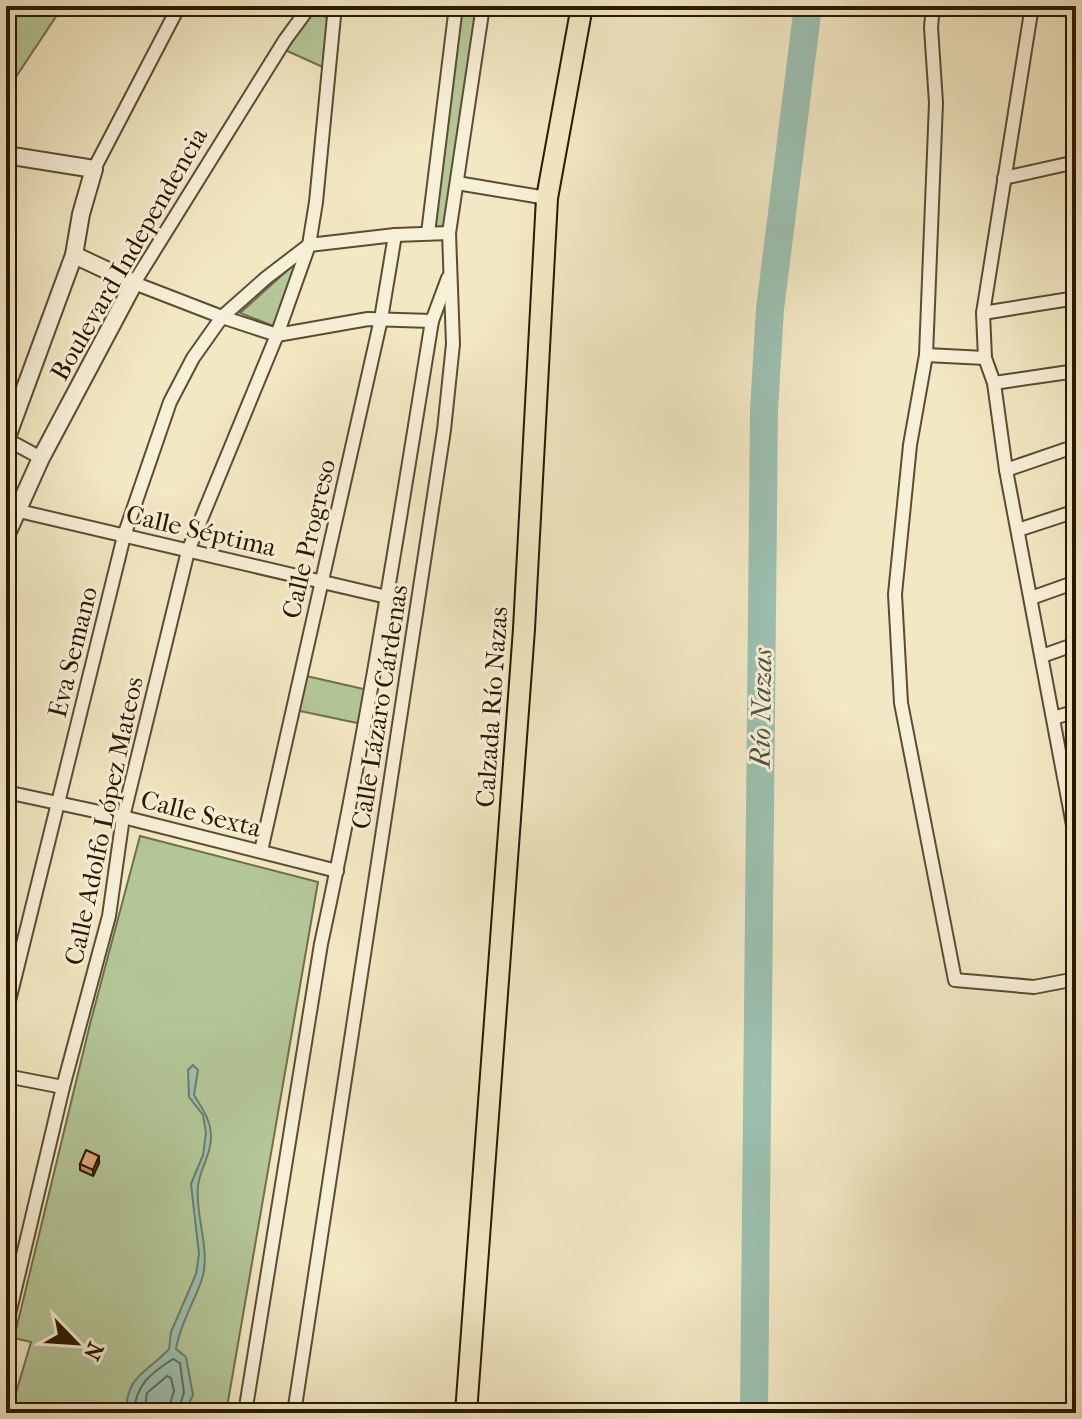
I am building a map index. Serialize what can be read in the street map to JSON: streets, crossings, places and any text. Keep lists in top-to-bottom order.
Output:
{
  "streets": {
    "main road": ["Calzada Río Nazas"],
    "street": [
      "Boulevard Independencia",
      "Calle Séptima",
      "Calle Progreso",
      "Eva Semano",
      "Calle Lázaro Cárdenas",
      "Calle Sexta",
      "Calle Adolfo López Mateos"
    ]
  },
  "crossings": [
    ["Boulevard Independencia", "Calle Séptima"],
    ["Calle Séptima", "Calle Progreso"],
    ["Calle Séptima", "Eva Semano"],
    ["Calle Séptima", "Calle Adolfo López Mateos"],
    ["Calle Progreso", "Calle Sexta"],
    ["Eva Semano", "Calle Sexta"],
    ["Eva Semano", "Calle Adolfo López Mateos"],
    ["Calle Sexta", "Calle Adolfo López Mateos"]
  ],
  "water": ["Río Nazas"],
  "north": "bottom right"
}
